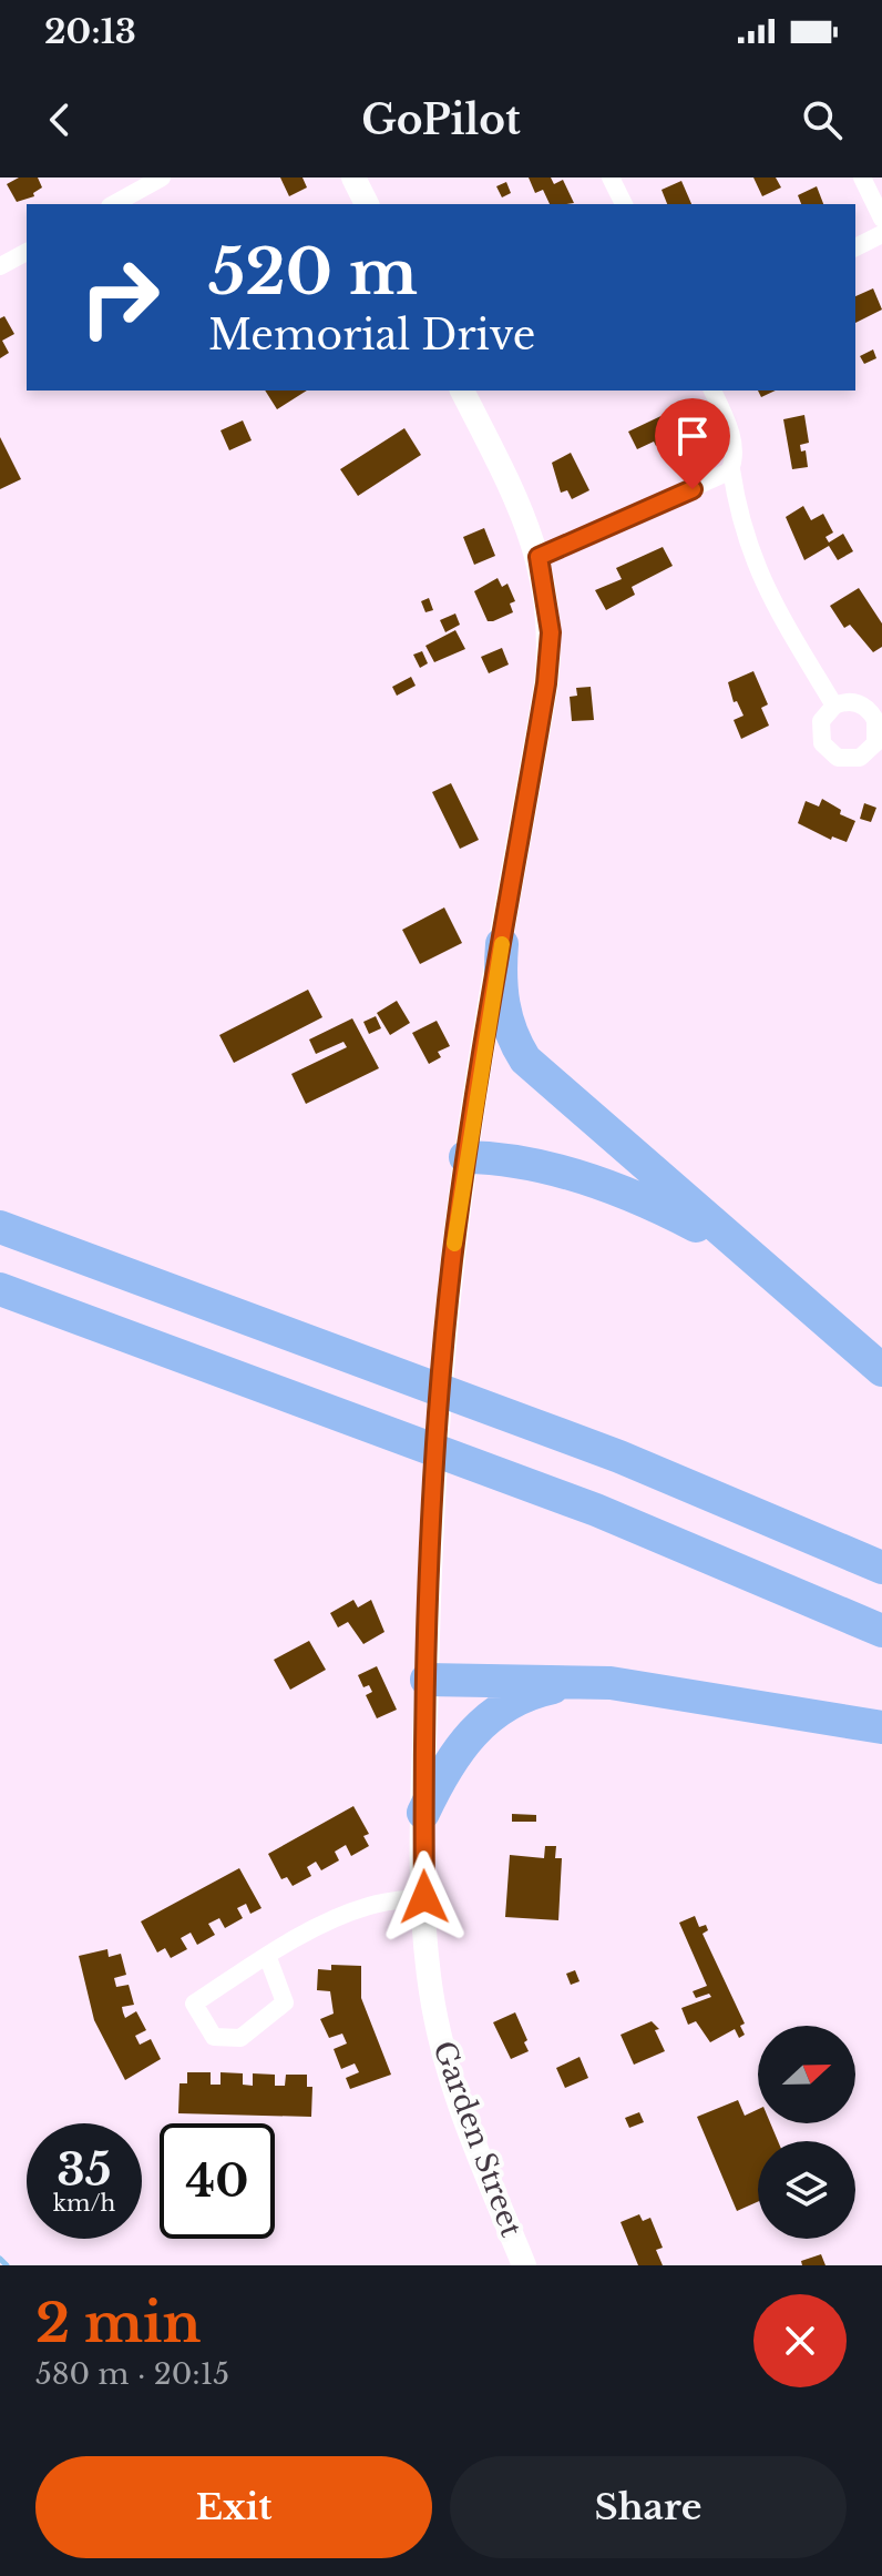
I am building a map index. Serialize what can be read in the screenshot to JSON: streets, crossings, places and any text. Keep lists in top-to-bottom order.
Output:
{
  "streets": {
    "street": ["Garden Street"]
  },
  "north": "right",
  "page": {
    "status": "20:13",
    "header": "GoPilot",
    "turn": ["520 m", "Memorial Drive"],
    "speed": "35 km/h",
    "limit": "40",
    "heading": ["2 min", "580 m · 20:15"],
    "buttons": ["Exit", "Share"]
  }
}
